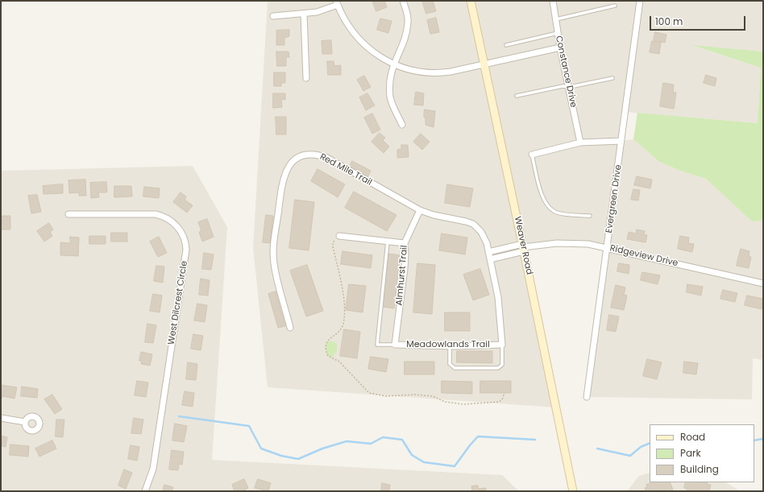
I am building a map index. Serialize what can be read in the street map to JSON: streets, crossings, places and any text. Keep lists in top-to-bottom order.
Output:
{
  "streets": {
    "main road": ["Weaver Road"],
    "street": [
      "Constance Drive",
      "Red Mile Trail",
      "Evergreen Drive",
      "Ridgeview Drive",
      "Almhurst Trail",
      "West Dilcrest Circle",
      "Meadowlands Trail"
    ]
  },
  "crossings": [
    ["Red Mile Trail", "Almhurst Trail"],
    ["Red Mile Trail", "Meadowlands Trail"],
    ["Evergreen Drive", "Ridgeview Drive"],
    ["Weaver Road", "Ridgeview Drive"],
    ["Almhurst Trail", "Meadowlands Trail"]
  ],
  "legend": ["Road", "Park", "Building"],
  "scale_bar": "100 m"
}
